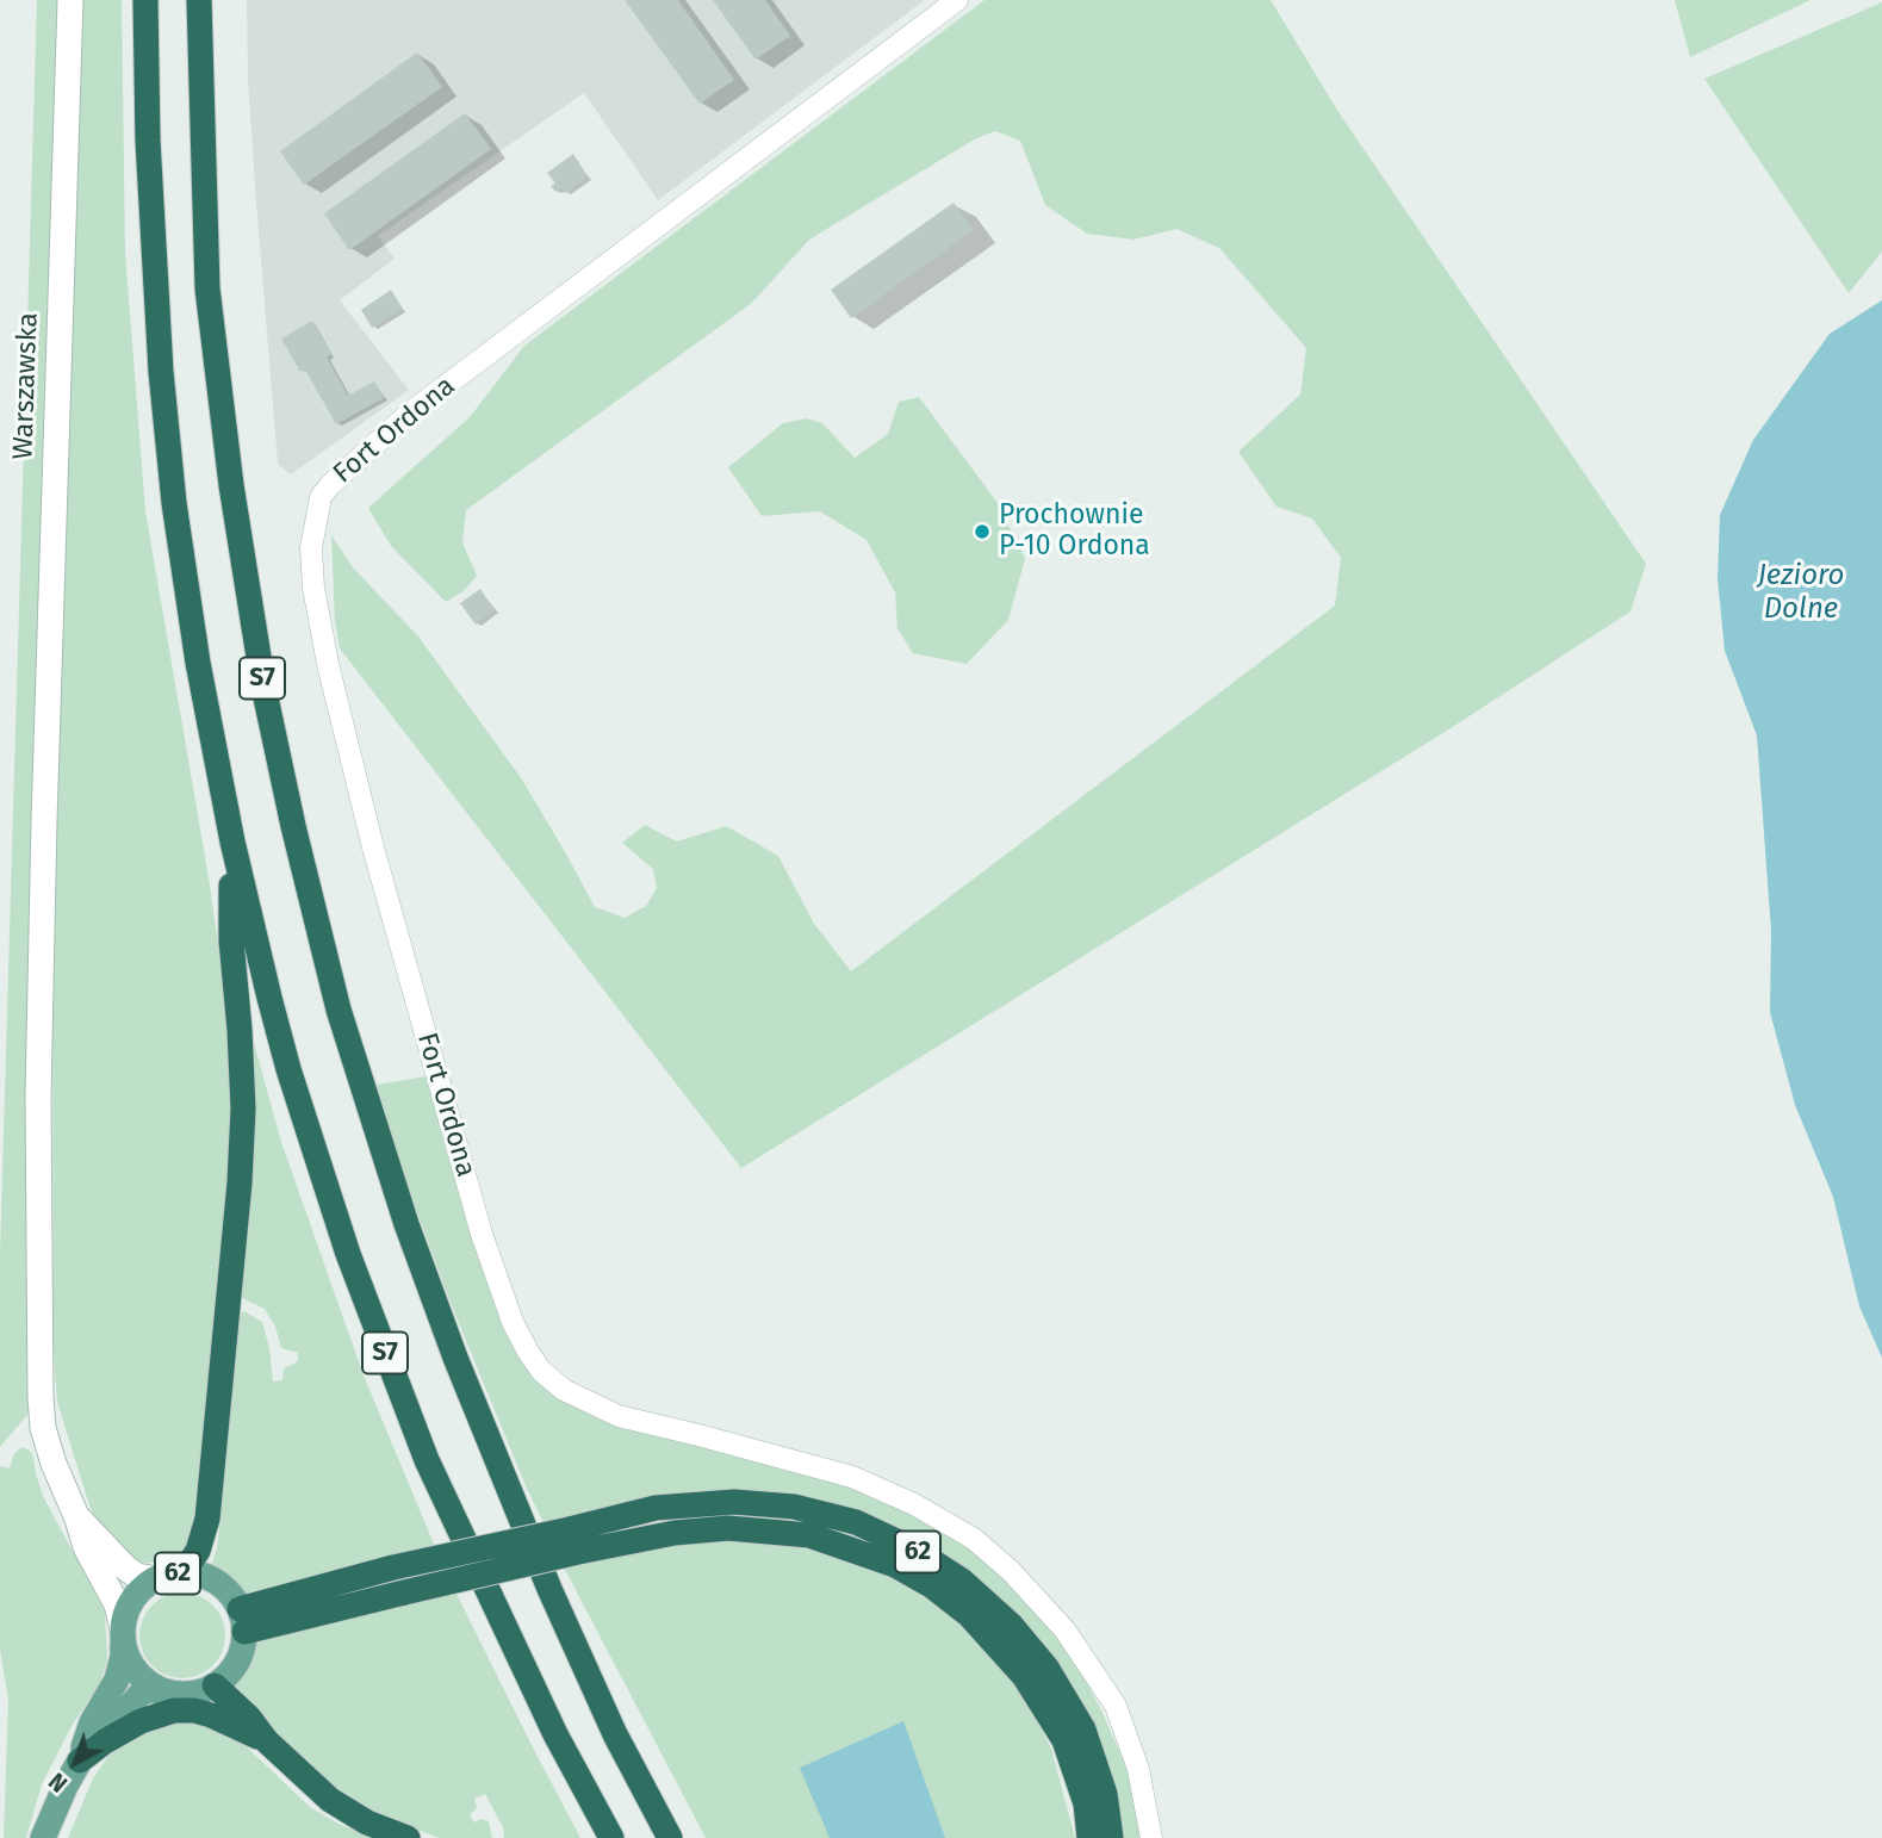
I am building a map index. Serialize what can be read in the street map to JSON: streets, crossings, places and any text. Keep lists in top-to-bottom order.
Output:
{
  "streets": {
    "highway": ["S7", "62"],
    "main road": ["Warszawska"],
    "street": ["Fort Ordona"]
  },
  "crossings": [
    ["Warszawska", "62"]
  ],
  "water": ["Jezioro Dolne"],
  "places": ["Prochownie P-10 Ordona"],
  "north": "bottom left"
}
